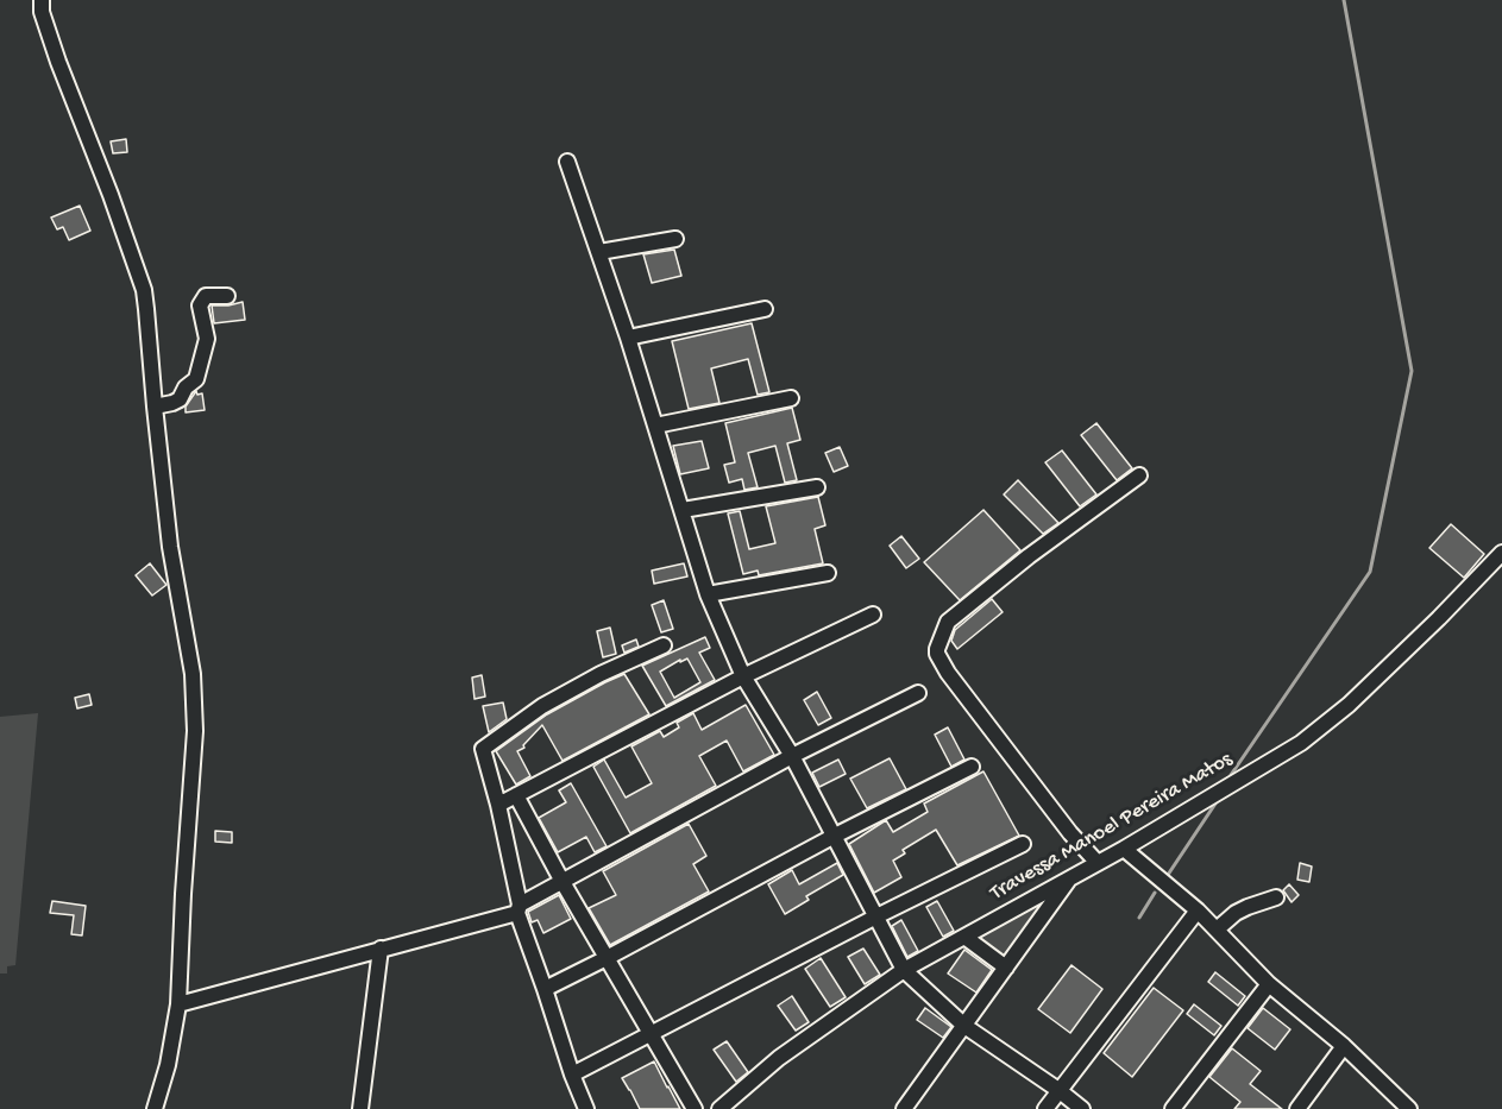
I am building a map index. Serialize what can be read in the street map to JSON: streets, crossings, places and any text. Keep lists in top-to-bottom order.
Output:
{
  "streets": {
    "street": ["Travessa Manoel Pereira Matos"]
  }
}
